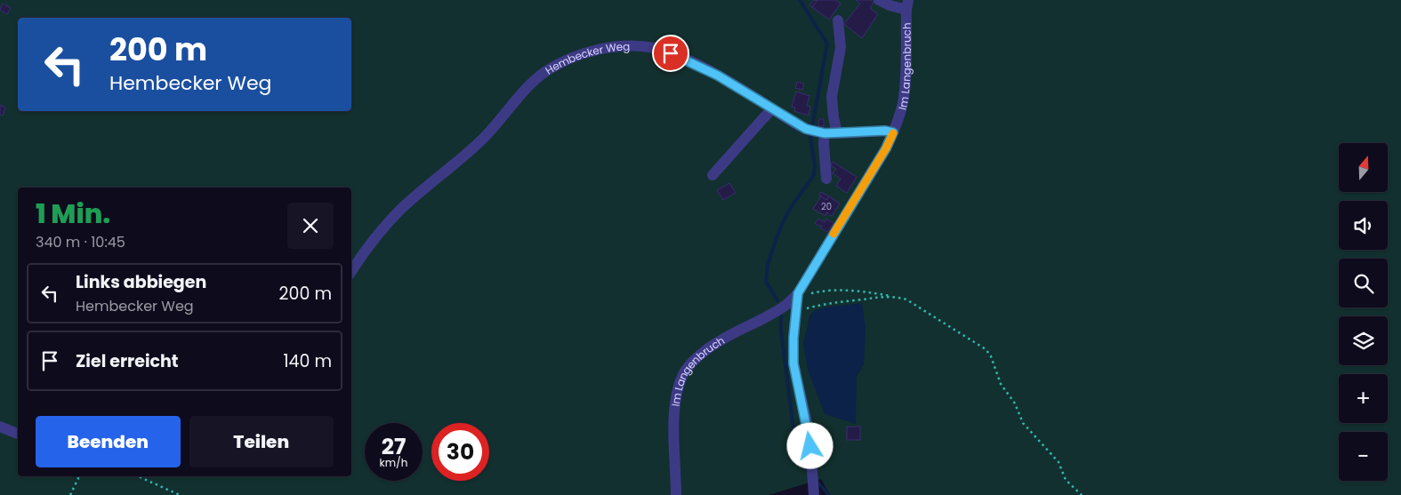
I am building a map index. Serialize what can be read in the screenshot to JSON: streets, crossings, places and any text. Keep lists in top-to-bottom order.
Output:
{
  "streets": {
    "street": ["Hembecker Weg", "Im Langenbruch"]
  },
  "house_numbers": ["20"],
  "north": "top",
  "page": {
    "turn": ["200 m", "Hembecker Weg"],
    "map_buttons": ["+", "−"],
    "heading": ["1 Min.", "340 m · 10:45"],
    "list": [
      {
        "name": "Links abbiegen",
        "note": "Hembecker Weg",
        "value": "200 m"
      },
      {
        "name": "Ziel erreicht",
        "value": "140 m"
      }
    ],
    "buttons": ["Beenden", "Teilen"],
    "speed": "27 km/h",
    "limit": "30"
  }
}
